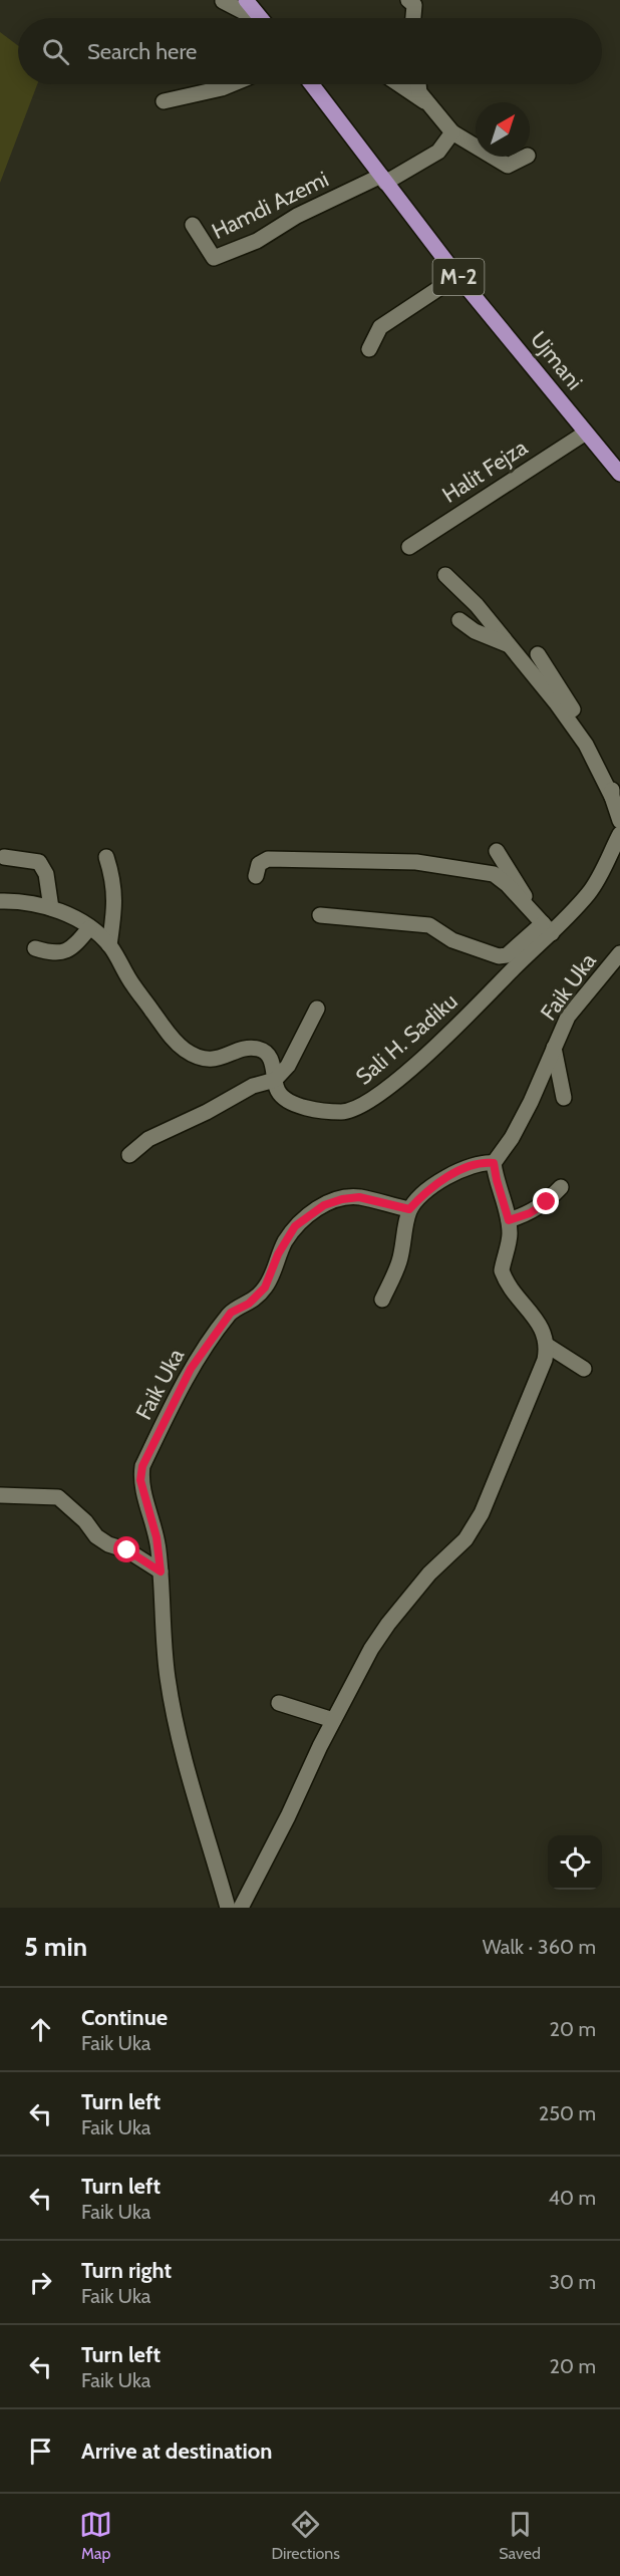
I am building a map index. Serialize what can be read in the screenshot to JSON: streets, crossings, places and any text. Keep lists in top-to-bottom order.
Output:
{
  "streets": {
    "main road": ["M-2", "Ujmani"],
    "street": [
      "Hamdi Azemi",
      "Halit Fejza",
      "Faik Uka",
      "Sali H. Sadiku"
    ]
  },
  "crossings": [
    ["Hamdi Azemi", "Ujmani"],
    ["Ujmani", "Halit Fejza"]
  ],
  "north": "top right",
  "page": {
    "search": "Search here",
    "heading": ["5 min", "Walk · 360 m"],
    "list": [
      ["Continue", "Faik Uka", "20 m"],
      ["Turn left", "Faik Uka", "250 m"],
      ["Turn left", "Faik Uka", "40 m"],
      ["Turn right", "Faik Uka", "30 m"],
      ["Turn left", "Faik Uka", "20 m"],
      "Arrive at destination"
    ],
    "nav": ["Map", "Directions", "Saved"]
  }
}
